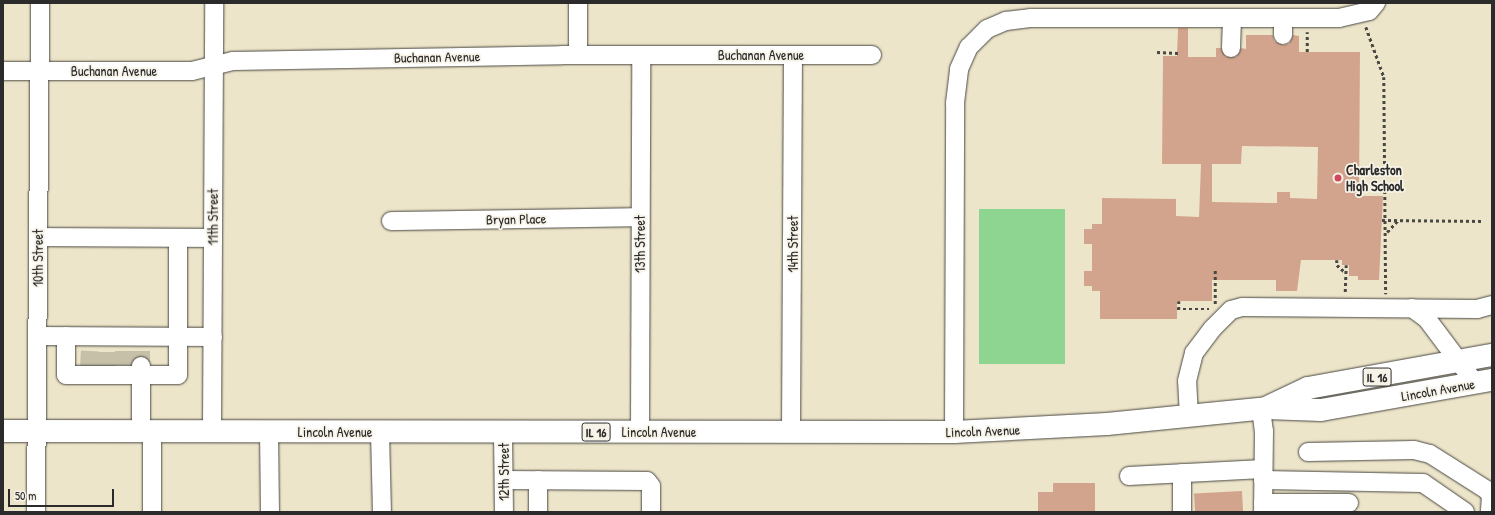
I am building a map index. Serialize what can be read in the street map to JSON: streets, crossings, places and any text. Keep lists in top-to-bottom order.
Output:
{
  "streets": {
    "main road": ["IL 16", "Lincoln Avenue"],
    "street": [
      "Buchanan Avenue",
      "11th Street",
      "Bryan Place",
      "13th Street",
      "14th Street",
      "10th Street",
      "12th Street"
    ]
  },
  "crossings": [
    ["Buchanan Avenue", "11th Street"],
    ["Buchanan Avenue", "13th Street"],
    ["Buchanan Avenue", "14th Street"],
    ["Buchanan Avenue", "10th Street"],
    ["11th Street", "Lincoln Avenue"],
    ["Bryan Place", "13th Street"],
    ["13th Street", "Lincoln Avenue"],
    ["14th Street", "Lincoln Avenue"],
    ["10th Street", "Lincoln Avenue"],
    ["Lincoln Avenue", "12th Street"]
  ],
  "places": ["Charleston High School"],
  "scale_bar": "50 m"
}
